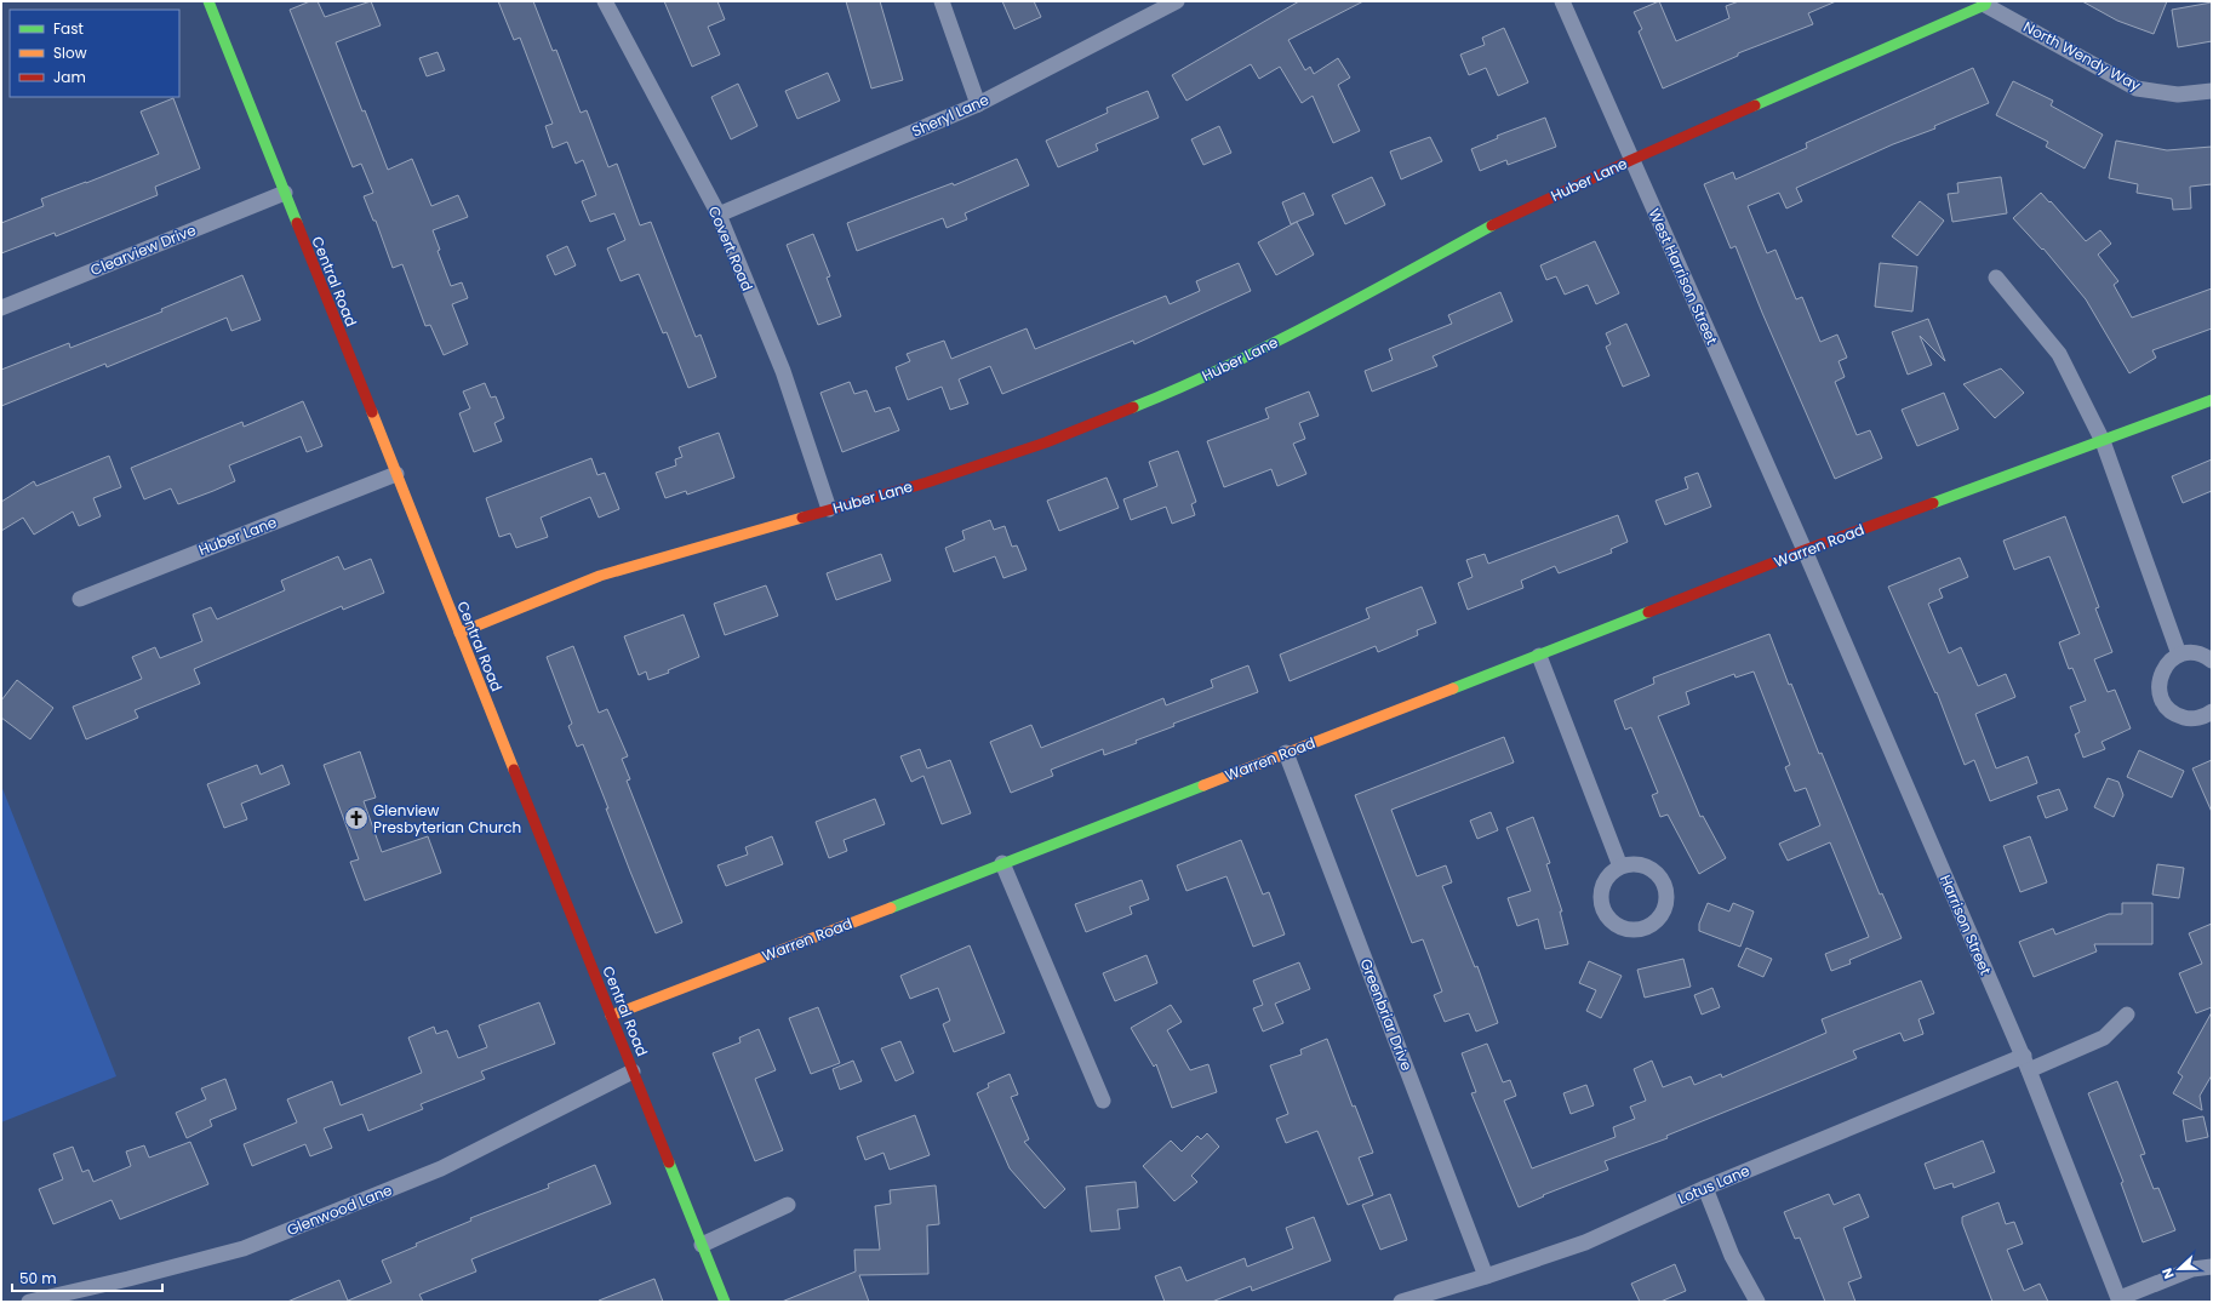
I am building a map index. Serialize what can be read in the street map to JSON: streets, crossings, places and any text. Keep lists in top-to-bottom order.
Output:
{
  "streets": {
    "street": [
      "North Wendy Way",
      "Sheryl Lane",
      "Huber Lane",
      "Covert Road",
      "Clearview Drive",
      "West Harrison Street",
      "Central Road",
      "Warren Road",
      "Harrison Street",
      "Greenbriar Drive",
      "Lotus Lane",
      "Glenwood Lane"
    ]
  },
  "crossings": [
    ["North Wendy Way", "Huber Lane"],
    ["Sheryl Lane", "Covert Road"],
    ["Huber Lane", "Covert Road"],
    ["Huber Lane", "West Harrison Street"],
    ["Huber Lane", "Central Road"],
    ["Clearview Drive", "Central Road"],
    ["West Harrison Street", "Warren Road"],
    ["West Harrison Street", "Harrison Street"],
    ["Central Road", "Warren Road"],
    ["Central Road", "Glenwood Lane"],
    ["Warren Road", "Harrison Street"],
    ["Warren Road", "Greenbriar Drive"],
    ["Harrison Street", "Lotus Lane"],
    ["Greenbriar Drive", "Lotus Lane"]
  ],
  "places": {
    "church": ["Glenview Presbyterian Church"]
  },
  "legend": ["Fast", "Slow", "Jam"],
  "scale_bar": "50 m",
  "north": "left"
}
